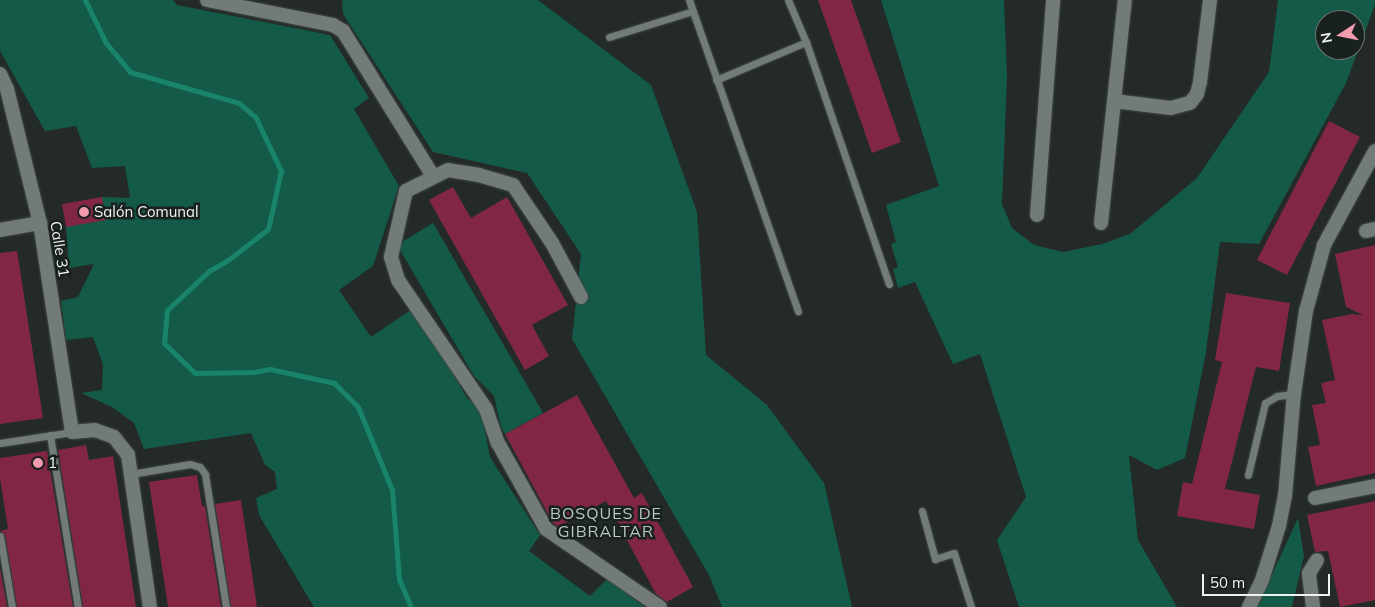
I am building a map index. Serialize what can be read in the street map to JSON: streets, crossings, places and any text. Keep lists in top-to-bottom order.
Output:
{
  "streets": {
    "street": ["Calle 31"]
  },
  "districts": ["BOSQUES DE GIBRALTAR"],
  "places": ["Salón Comunal", "1"],
  "scale_bar": "50 m",
  "north": "left"
}
